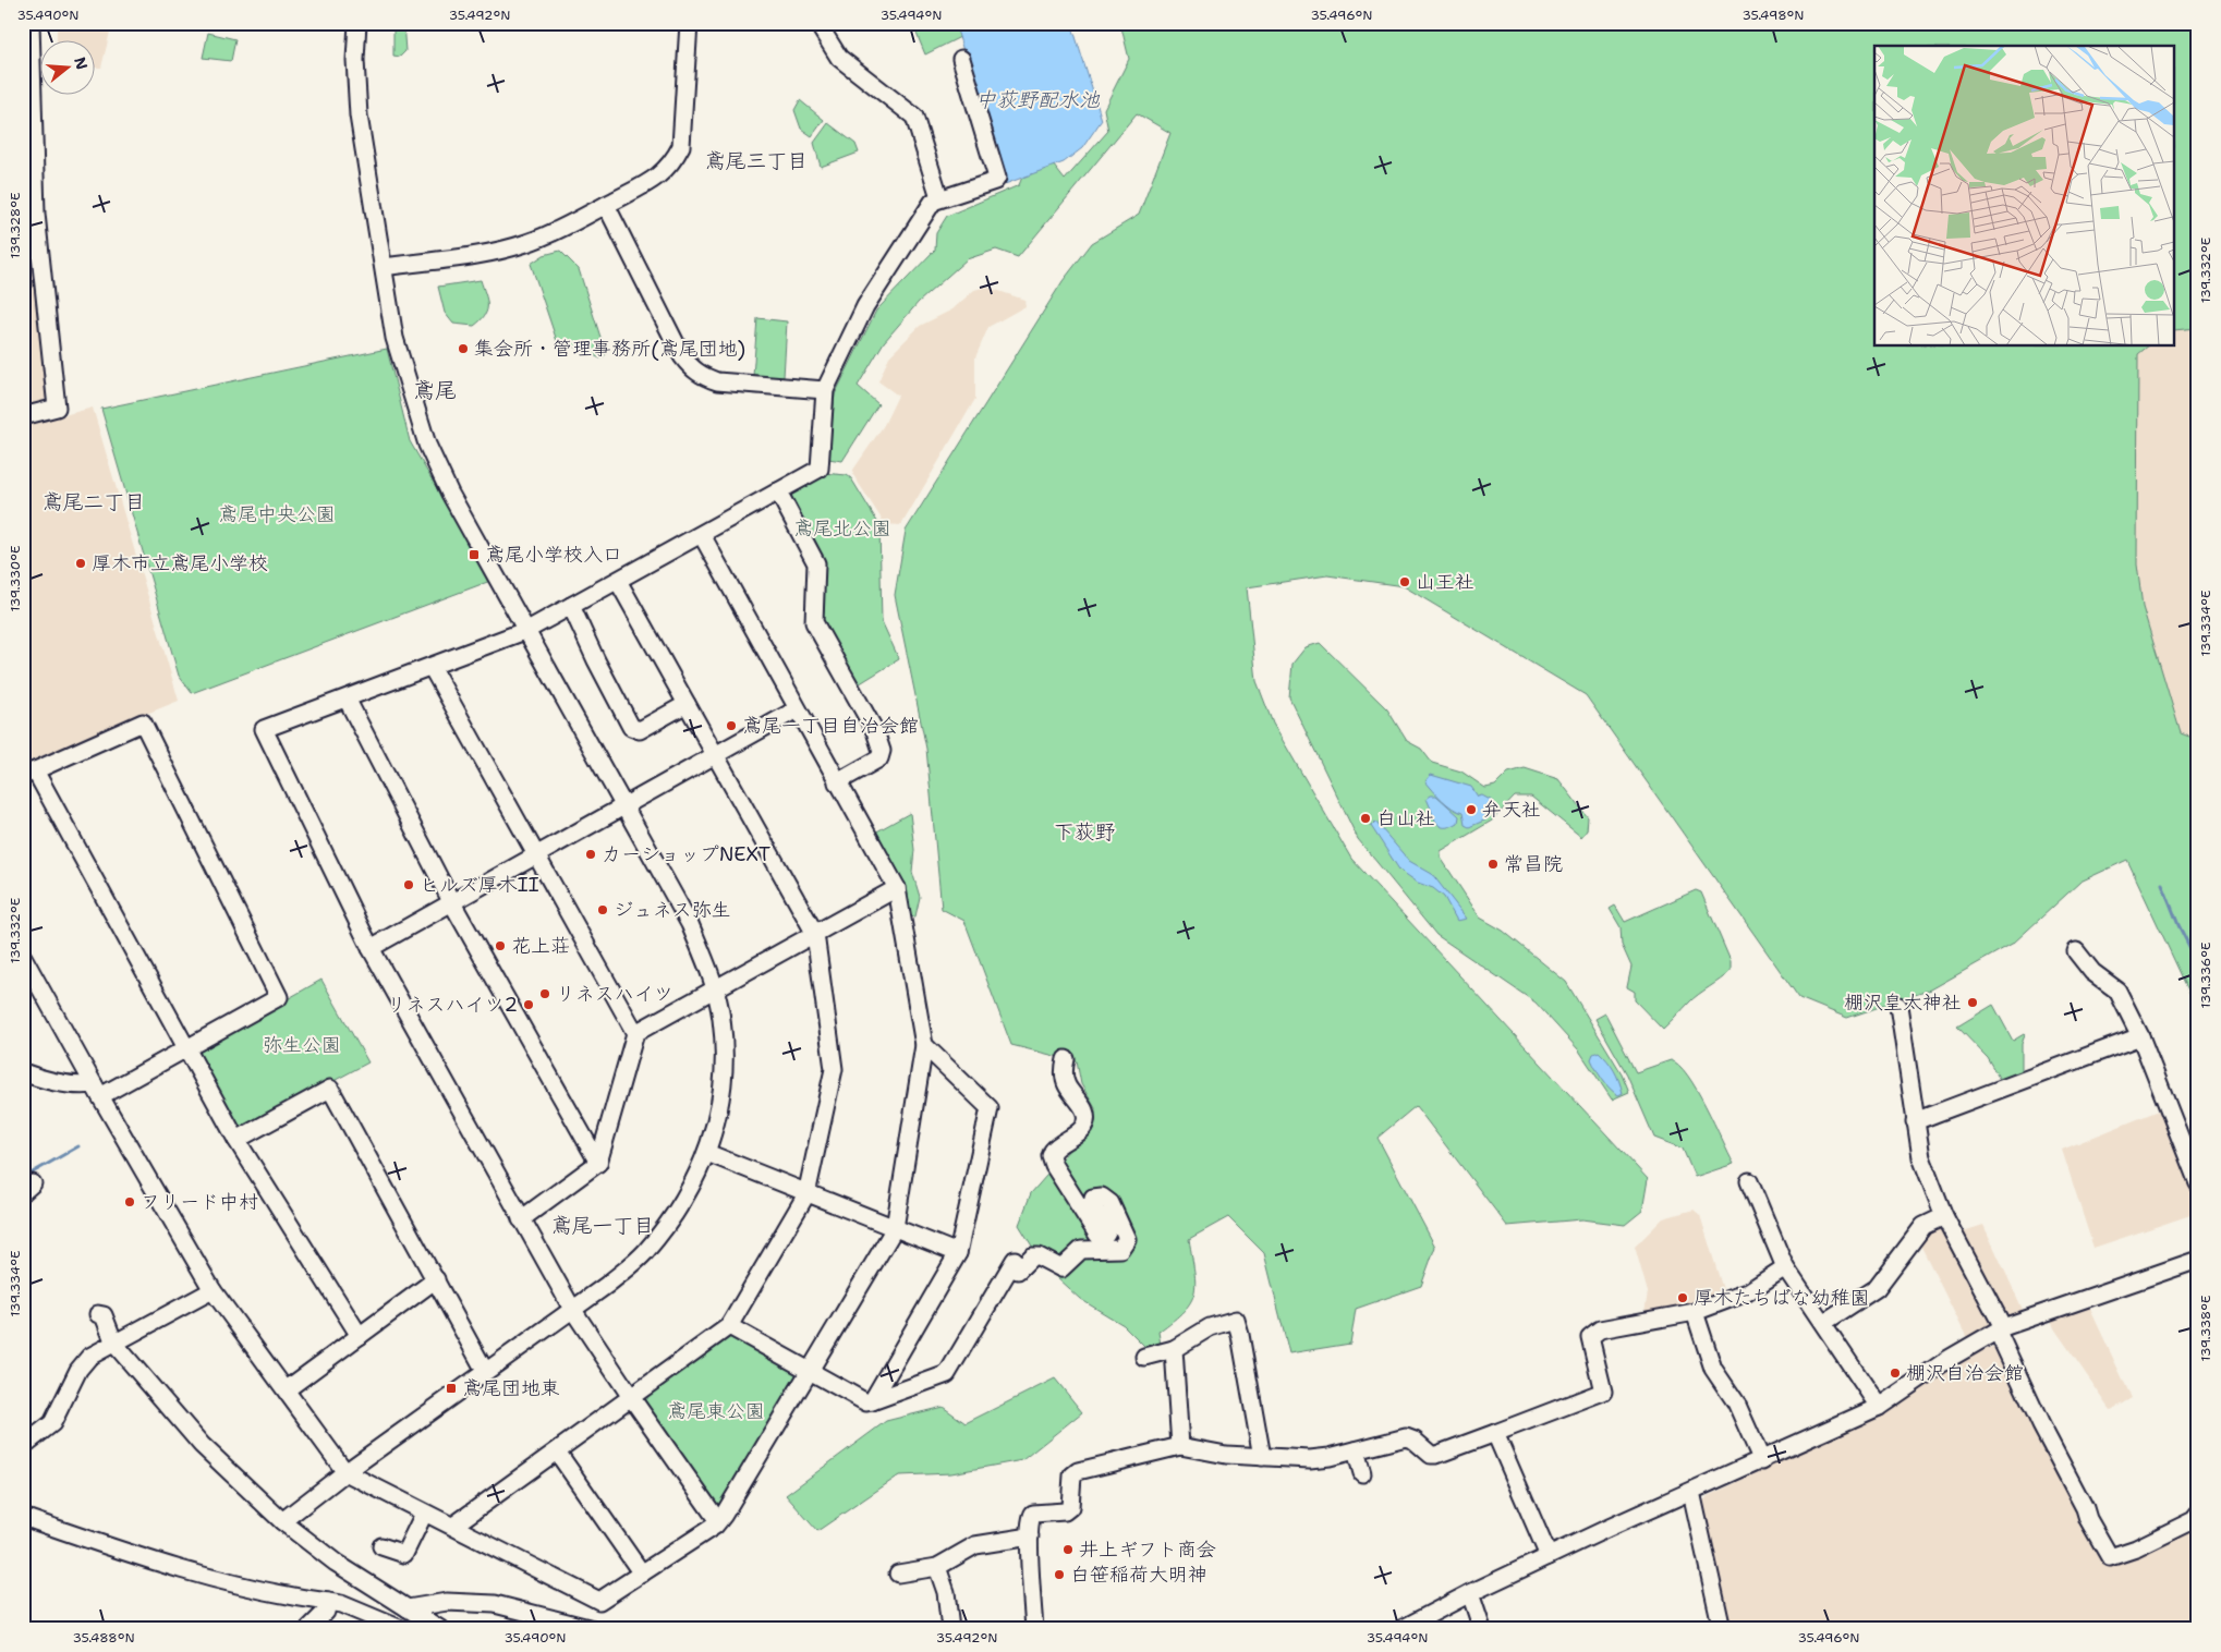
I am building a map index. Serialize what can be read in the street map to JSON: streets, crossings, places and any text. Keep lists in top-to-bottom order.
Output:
{
  "districts": [
    "鳶尾三丁目",
    "鳶尾",
    "鳶尾二丁目",
    "下荻野",
    "鳶尾一丁目"
  ],
  "water": ["中荻野配水池"],
  "parks": [
    "鳶尾中央公園",
    "鳶尾北公園",
    "弥生公園",
    "鳶尾東公園"
  ],
  "places": {
    "other": [
      "集会所・管理事務所(鳶尾団地)",
      "厚木市立鳶尾小学校",
      "山王社",
      "鳶尾一丁目自治会館",
      "弁天社",
      "白山社",
      "カーショップNEXT",
      "常昌院",
      "ヒルズ厚木II",
      "ジュネス弥生",
      "花上荘",
      "リネスハイツ",
      "棚沢皇太神社",
      "リネスハイツ2",
      "フリード中村",
      "厚木たちばな幼稚園",
      "棚沢自治会館",
      "井上ギフト商会",
      "白笹稲荷大明神"
    ],
    "transit": ["鳶尾小学校入口", "鳶尾団地東"]
  },
  "north": "right",
  "coordinates": [
    "35.490°N",
    "35.492°N",
    "35.494°N",
    "35.496°N",
    "35.498°N",
    "139.328°E",
    "139.332°E",
    "139.330°E",
    "139.334°E",
    "139.336°E",
    "139.338°E",
    "35.488°N"
  ]
}
